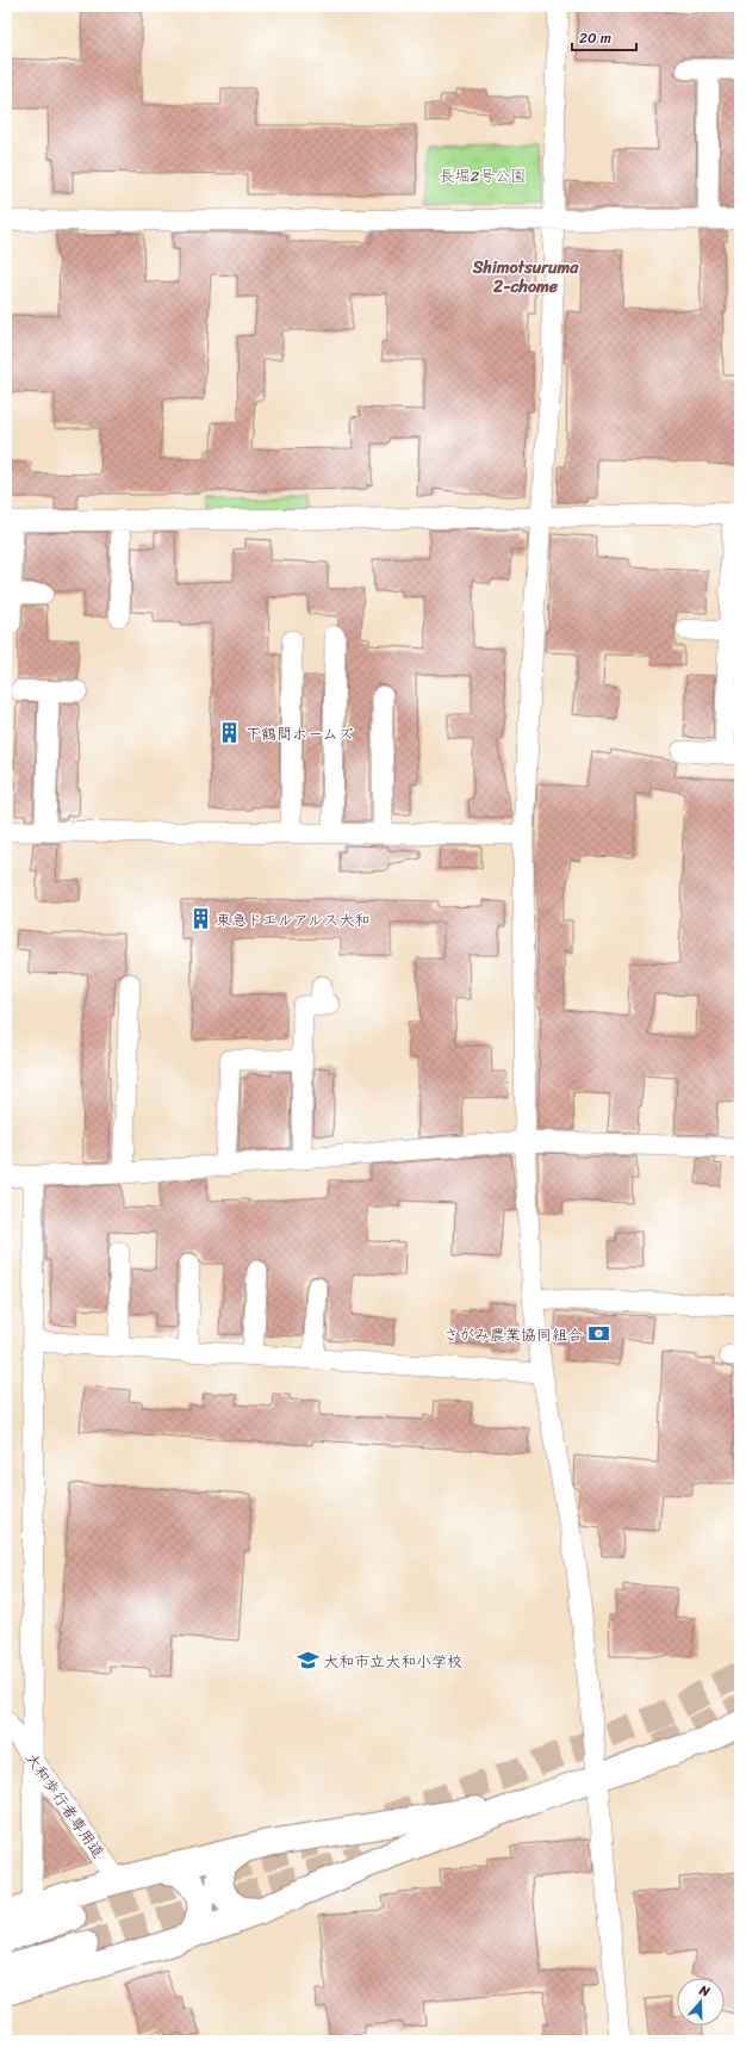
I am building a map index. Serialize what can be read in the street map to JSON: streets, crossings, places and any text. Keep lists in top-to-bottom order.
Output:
{
  "streets": {
    "street": ["大和歩行者専用道"]
  },
  "districts": ["Shimotsuruma 2-chome"],
  "parks": ["長堀2号公園"],
  "places": {
    "building": ["下鶴間ホームズ", "東急ドエルアルス大和"],
    "bank": ["さがみ農業協同組合"],
    "school or university": ["大和市立大和小学校"]
  },
  "scale_bar": "20 m",
  "north": "top"
}
